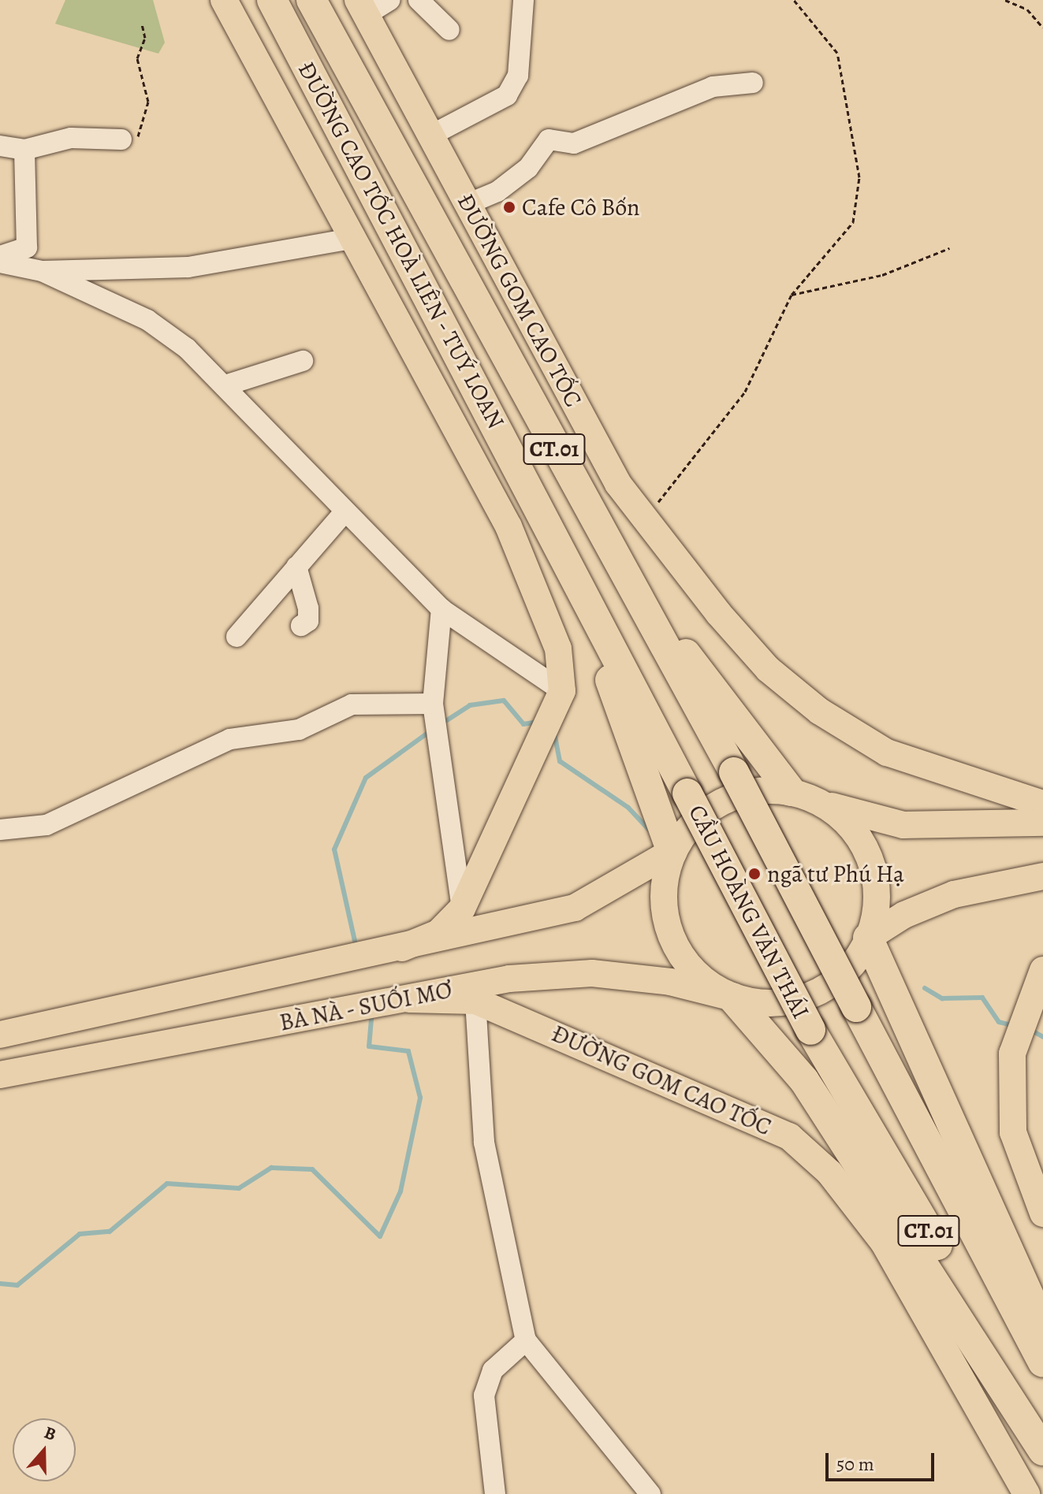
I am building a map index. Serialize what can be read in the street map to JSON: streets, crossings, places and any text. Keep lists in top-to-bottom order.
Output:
{
  "streets": {
    "highway": ["ĐƯỜNG CAO TỐC HOÀ LIÊN - TUÝ LOAN", "CT.01", "CẦU HOÀNG VĂN THÁI"],
    "main road": ["ĐƯỜNG GOM CAO TỐC", "BÀ NÀ - SUỐI MƠ"]
  },
  "crossings": [
    ["ĐƯỜNG CAO TỐC HOÀ LIÊN - TUÝ LOAN", "CẦU HOÀNG VĂN THÁI"],
    ["ĐƯỜNG GOM CAO TỐC", "BÀ NÀ - SUỐI MƠ"]
  ],
  "places": ["Cafe Cô Bốn", "ngã tư Phú Hạ"],
  "scale_bar": "50 m",
  "north": "top"
}
